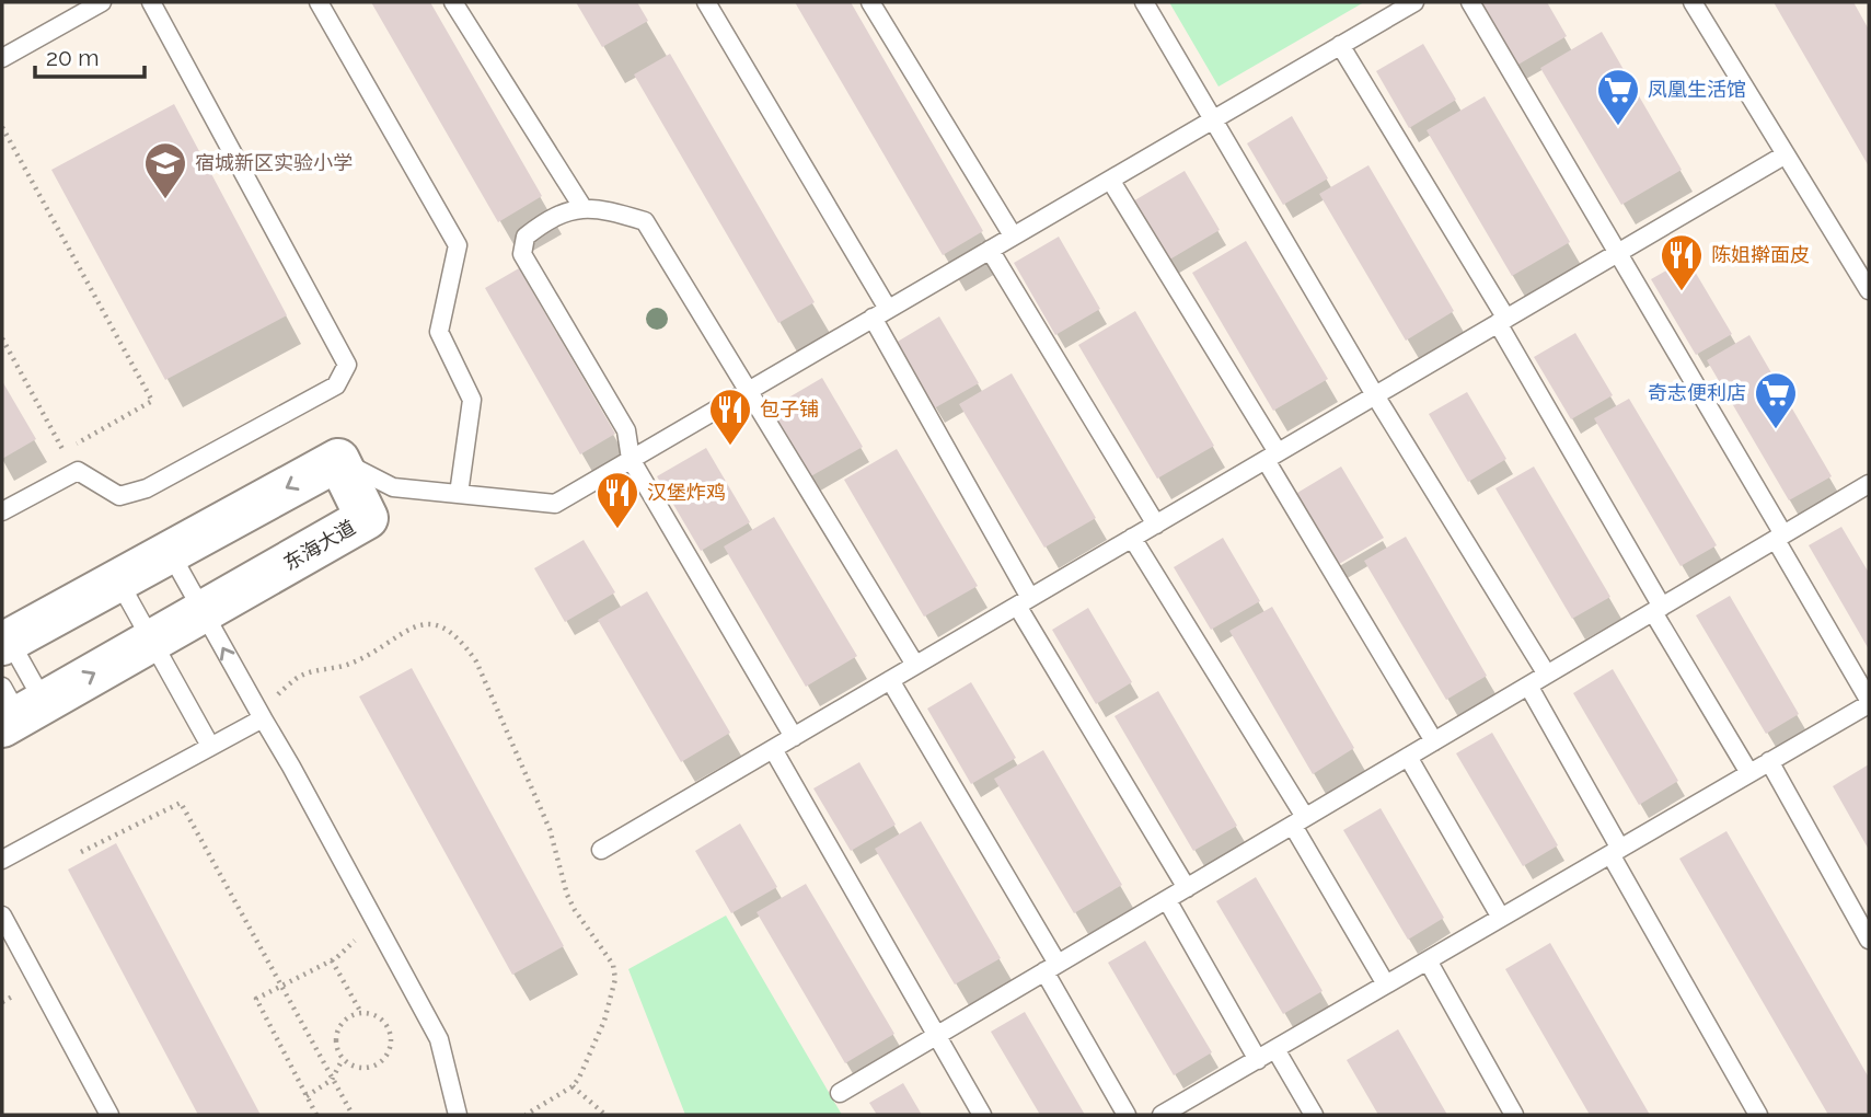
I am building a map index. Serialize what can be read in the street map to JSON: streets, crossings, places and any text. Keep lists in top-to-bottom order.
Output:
{
  "streets": {
    "street": ["东海大道"]
  },
  "places": {
    "supermarket": ["凤凰生活馆", "奇志便利店"],
    "school or university": ["宿城新区实验小学"],
    "restaurant": ["陈姐擀面皮", "包子铺", "汉堡炸鸡"]
  },
  "scale_bar": "20 m"
}
